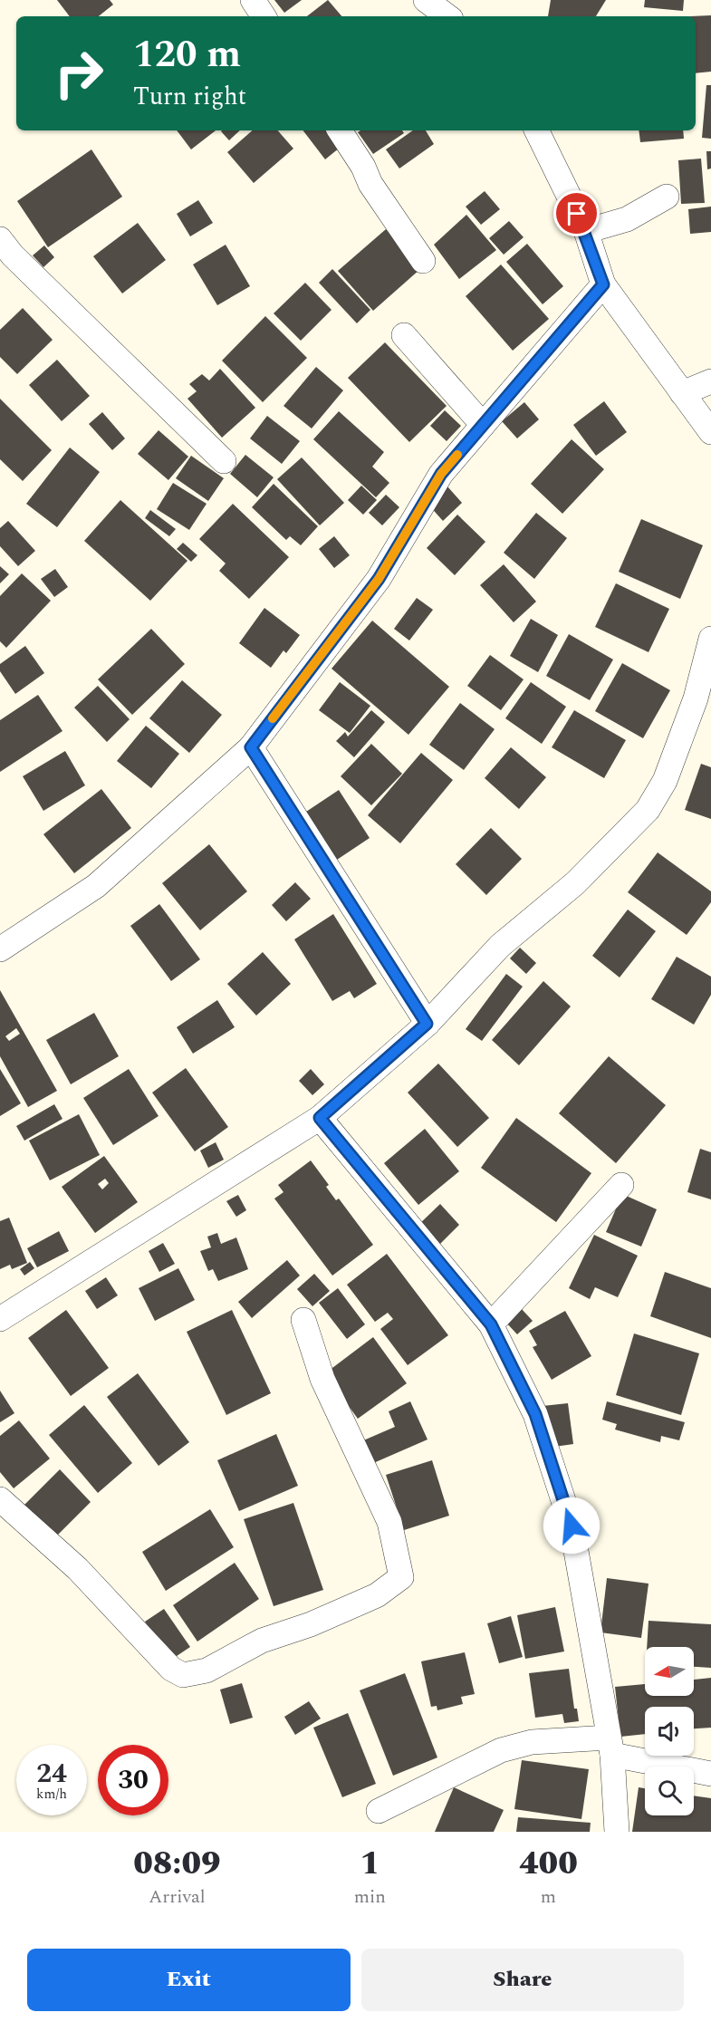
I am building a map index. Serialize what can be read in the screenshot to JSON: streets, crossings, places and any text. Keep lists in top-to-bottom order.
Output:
{
  "north": "left",
  "page": {
    "turn": ["120 m", "Turn right"],
    "speed": "24 km/h",
    "limit": "30",
    "eta": [
      "08:09",
      "Arrival",
      "1",
      "min",
      "400",
      "m"
    ],
    "buttons": ["Exit", "Share"]
  }
}
